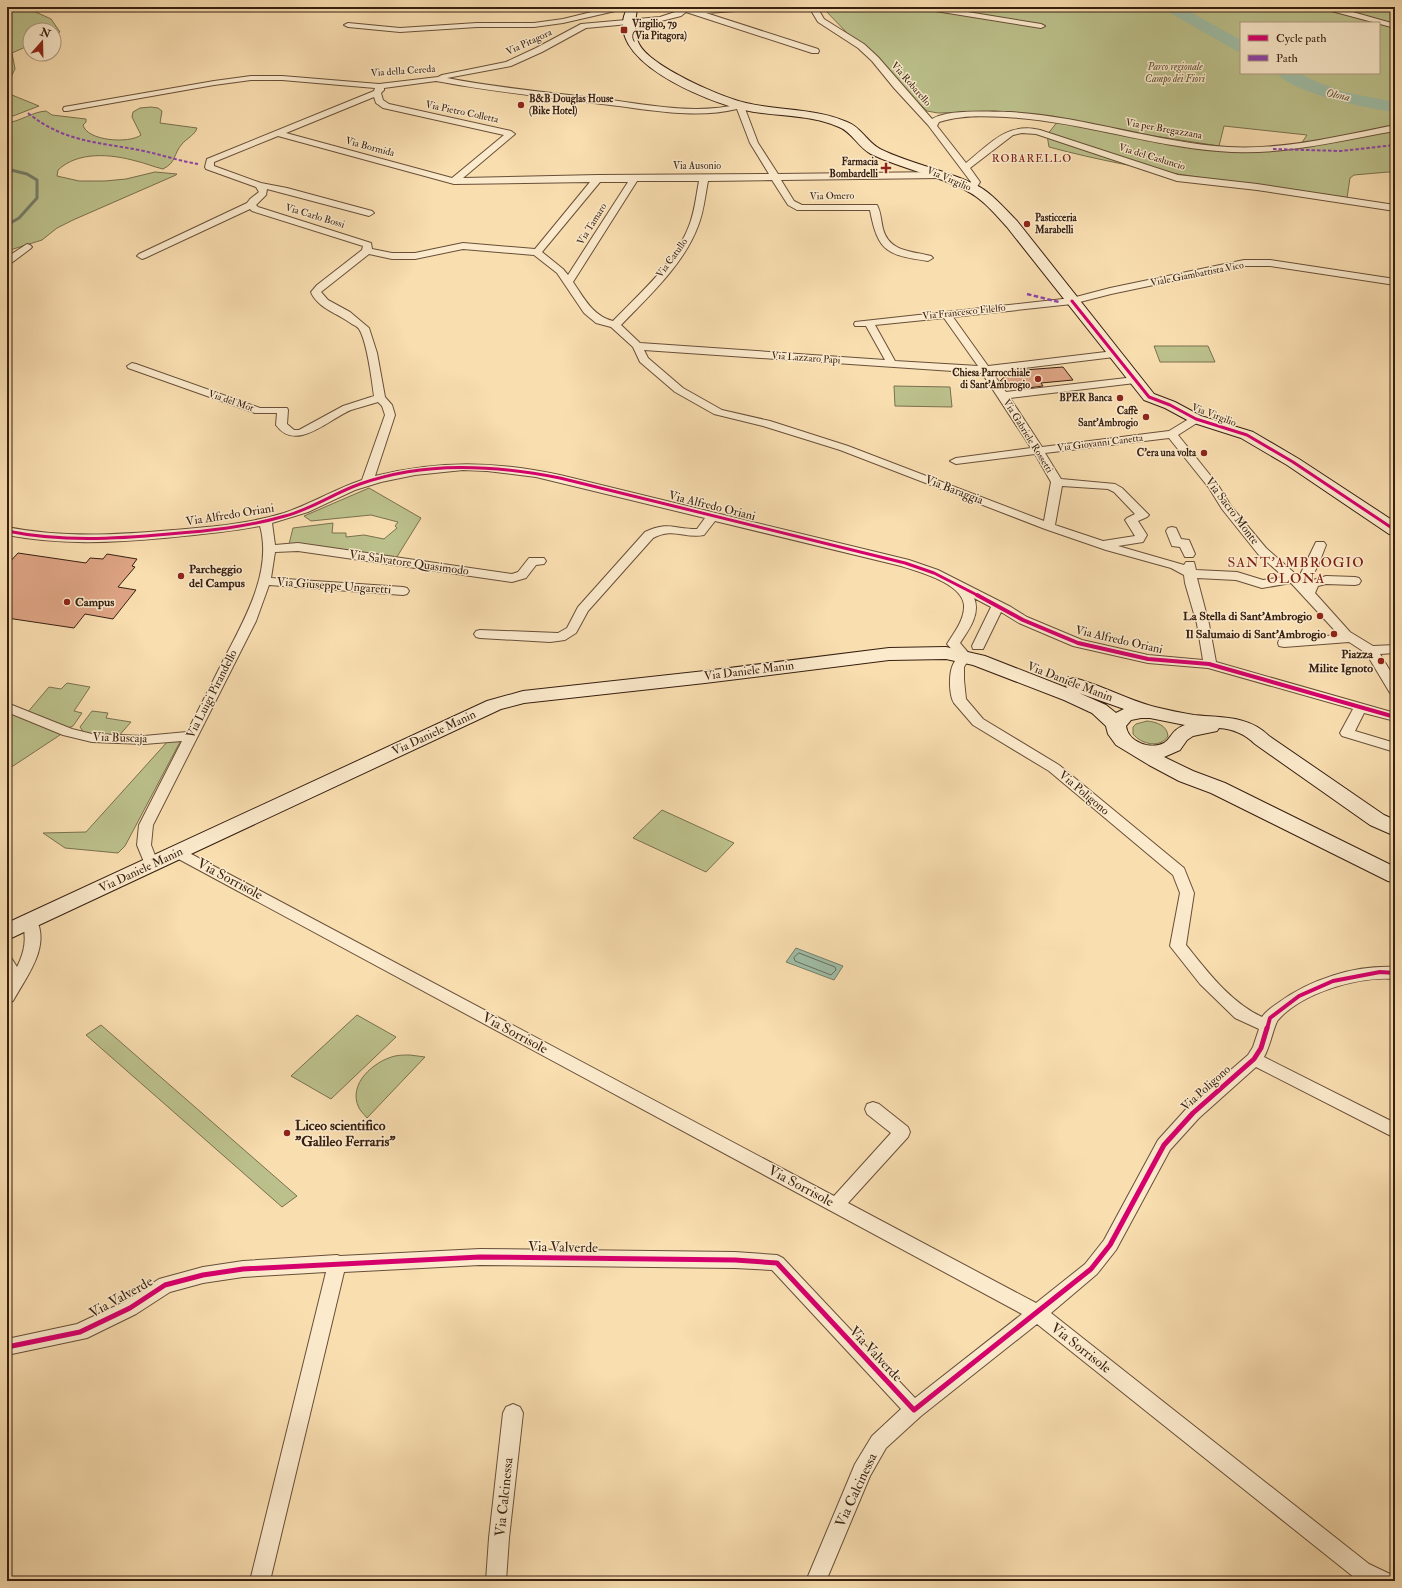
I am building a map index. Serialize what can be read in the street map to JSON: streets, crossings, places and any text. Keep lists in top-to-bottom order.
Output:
{
  "streets": {
    "main road": ["Via Virgilio", "Via Daniele Manin"],
    "street": [
      "Via Pitagora",
      "Via della Cereda",
      "Via Robarello",
      "Via Pietro Colletta",
      "Via per Bregazzana",
      "Via Bormida",
      "Via del Casluncio",
      "Via Ausonio",
      "Via Omero",
      "Via Carlo Bossi",
      "Via Tamaro",
      "Via Catullo",
      "Viale Giambattista Vico",
      "Via Francesco Filelfo",
      "Via Lazzaro Papi",
      "Via del Mot",
      "Via Gabriele Rossetti",
      "Via Giovanni Canetta",
      "Via Baraggia",
      "Via Alfredo Oriani",
      "Via Sacro Monte",
      "Via Salvatore Quasimodo",
      "Via Giuseppe Ungaretti",
      "Via Luigi Pirandello",
      "Via Buscaja",
      "Via Poligono",
      "Via Sorrisole",
      "Via Valverde",
      "Via Calcinessa"
    ]
  },
  "crossings": [
    ["Via Pitagora", "Via della Cereda"],
    ["Via Pitagora", "Via Virgilio"],
    ["Via della Cereda", "Via Pietro Colletta"],
    ["Via della Cereda", "Via Virgilio"],
    ["Via della Cereda", "Via Omero"],
    ["Via Robarello", "Via per Bregazzana"],
    ["Via Robarello", "Via del Casluncio"],
    ["Via Robarello", "Via Virgilio"],
    ["Via Pietro Colletta", "Via Bormida"],
    ["Via Pietro Colletta", "Via Ausonio"],
    ["Via Bormida", "Via Ausonio"],
    ["Via Bormida", "Via Carlo Bossi"],
    ["Via Ausonio", "Via Virgilio"],
    ["Via Ausonio", "Via Omero"],
    ["Via Ausonio", "Via Tamaro"],
    ["Via Ausonio", "Via Catullo"],
    ["Via Virgilio", "Via Omero"],
    ["Via Virgilio", "Viale Giambattista Vico"],
    ["Via Virgilio", "Via Francesco Filelfo"],
    ["Via Virgilio", "Via Lazzaro Papi"],
    ["Viale Giambattista Vico", "Via Francesco Filelfo"],
    ["Via Francesco Filelfo", "Via Lazzaro Papi"],
    ["Via Francesco Filelfo", "Via Gabriele Rossetti"],
    ["Via Lazzaro Papi", "Via Gabriele Rossetti"],
    ["Via Lazzaro Papi", "Via Baraggia"],
    ["Via Gabriele Rossetti", "Via Giovanni Canetta"],
    ["Via Gabriele Rossetti", "Via Baraggia"],
    ["Via Giovanni Canetta", "Via Sacro Monte"],
    ["Via Baraggia", "Via Sacro Monte"],
    ["Via Alfredo Oriani", "Via Luigi Pirandello"],
    ["Via Salvatore Quasimodo", "Via Luigi Pirandello"],
    ["Via Giuseppe Ungaretti", "Via Luigi Pirandello"],
    ["Via Daniele Manin", "Via Luigi Pirandello"],
    ["Via Daniele Manin", "Via Poligono"],
    ["Via Daniele Manin", "Via Sorrisole"],
    ["Via Luigi Pirandello", "Via Buscaja"],
    ["Via Poligono", "Via Sorrisole"],
    ["Via Valverde", "Via Calcinessa"]
  ],
  "districts": ["ROBARELLO", "SANT'AMBROGIO OLONA"],
  "water": ["Olona"],
  "parks": ["Parco regionale Campo dei Fiori"],
  "places": {
    "transit": ["Virgilio, 79 (Via Pitagora)"],
    "other": [
      "B&B Douglas House (Bike Hotel)",
      "Pasticceria Marabelli",
      "Chiesa Parrocchiale di Sant'Ambrogio",
      "BPER Banca",
      "Caffè Sant'Ambrogio",
      "C'era una volta",
      "Parcheggio del Campus",
      "Campus",
      "La Stella di Sant'Ambrogio",
      "Il Salumaio di Sant'Ambrogio",
      "Piazza Milite Ignoto",
      "Liceo scientifico \"Galileo Ferraris\""
    ],
    "health": ["Farmacia Bombardelli"]
  },
  "legend": ["Cycle path", "Path"],
  "north": "top"
}
